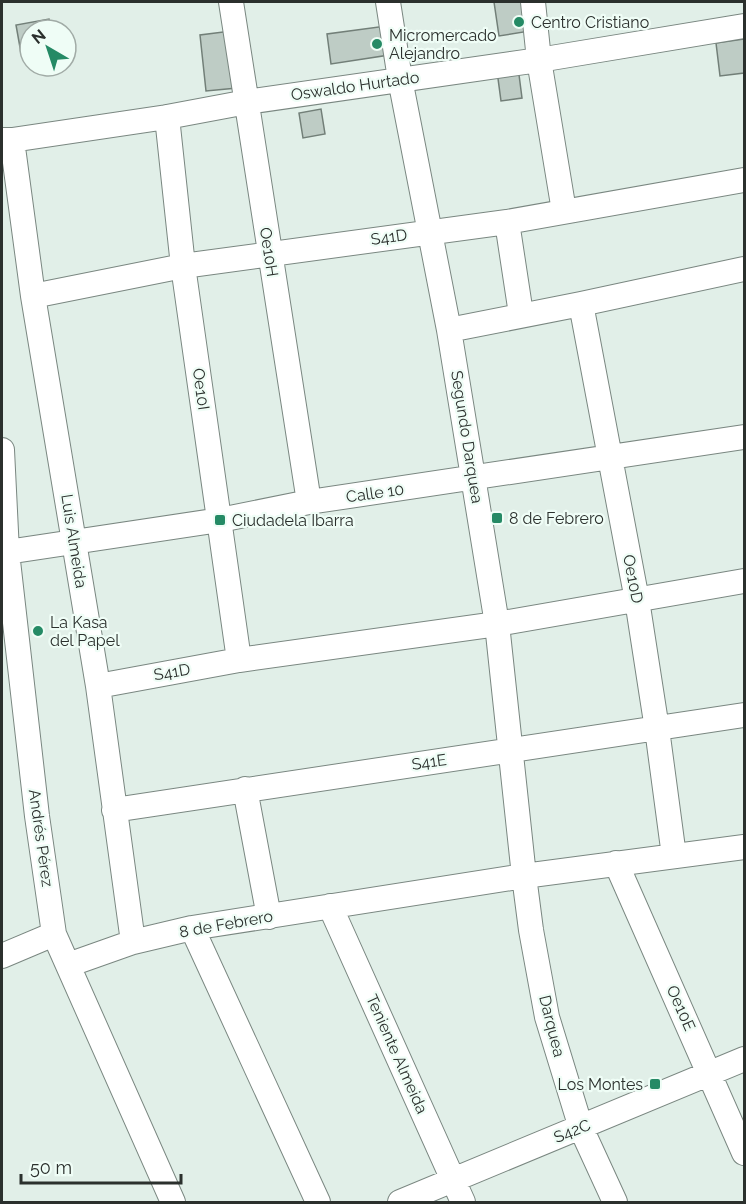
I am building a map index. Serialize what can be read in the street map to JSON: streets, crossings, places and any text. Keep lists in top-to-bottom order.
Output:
{
  "streets": {
    "street": [
      "Oswaldo Hurtado",
      "S41D",
      "Oe10H",
      "Oe10I",
      "Segundo Darquea",
      "Calle 10",
      "Luis Almeida",
      "Oe10D",
      "S41E",
      "Andrés Pérez",
      "8 de Febrero",
      "Oe10E",
      "Darquea",
      "Teniente Almeida",
      "S42C"
    ]
  },
  "crossings": [
    ["Oswaldo Hurtado", "Oe10H"],
    ["Oswaldo Hurtado", "Oe10I"],
    ["Oswaldo Hurtado", "Segundo Darquea"],
    ["Oswaldo Hurtado", "Luis Almeida"],
    ["S41D", "Oe10H"],
    ["S41D", "Oe10I"],
    ["S41D", "Segundo Darquea"],
    ["S41D", "Luis Almeida"],
    ["S41D", "Oe10D"],
    ["Oe10H", "Calle 10"],
    ["Oe10I", "Calle 10"],
    ["Segundo Darquea", "Calle 10"],
    ["Segundo Darquea", "S41E"],
    ["Segundo Darquea", "8 de Febrero"],
    ["Segundo Darquea", "Darquea"],
    ["Calle 10", "Luis Almeida"],
    ["Calle 10", "Oe10D"],
    ["Calle 10", "Andrés Pérez"],
    ["Luis Almeida", "S41E"],
    ["Luis Almeida", "8 de Febrero"],
    ["Oe10D", "S41E"],
    ["Oe10D", "8 de Febrero"],
    ["Andrés Pérez", "8 de Febrero"],
    ["8 de Febrero", "Oe10E"],
    ["8 de Febrero", "Darquea"],
    ["8 de Febrero", "Teniente Almeida"],
    ["Oe10E", "S42C"],
    ["Darquea", "S42C"],
    ["Teniente Almeida", "S42C"]
  ],
  "places": {
    "other": ["Centro Cristiano", "Micromercado Alejandro", "La Kasa del Papel"],
    "transit": ["8 de Febrero", "Ciudadela Ibarra", "Los Montes"]
  },
  "scale_bar": "50 m",
  "north": "top left"
}
